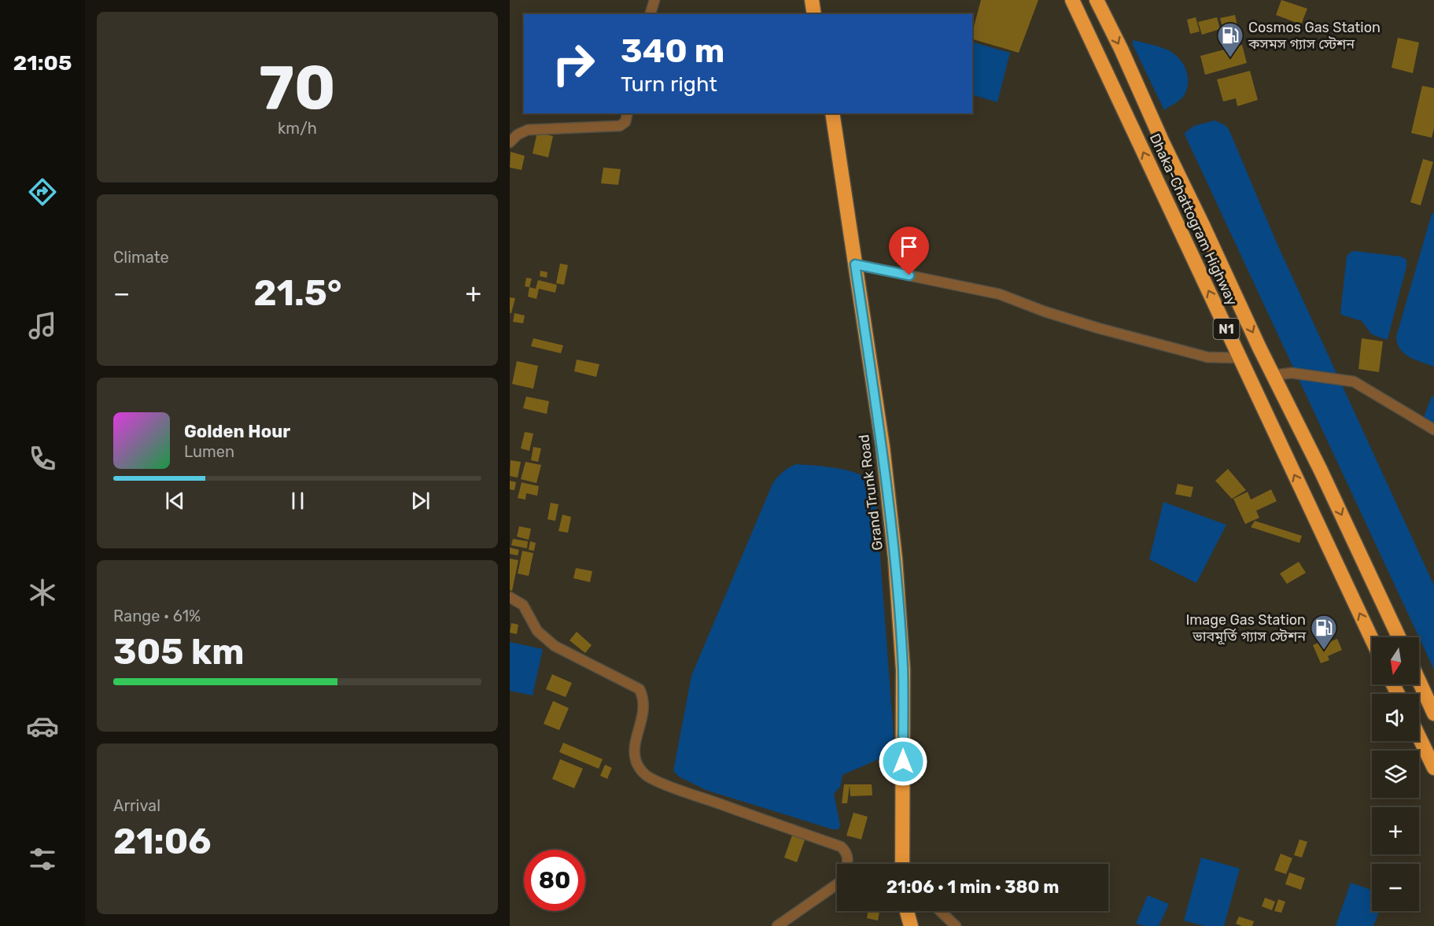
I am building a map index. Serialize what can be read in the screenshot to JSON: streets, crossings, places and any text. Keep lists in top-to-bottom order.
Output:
{
  "streets": {
    "highway": ["Dhaka-Chattogram Highway", "N1", "Grand Trunk Road"]
  },
  "places": {
    "fuel station": ["Cosmos Gas Station কসমস গ্যাস স্টেশন", "Image Gas Station ভাবমূর্তি গ্যাস স্টেশন"]
  },
  "north": "bottom",
  "page": {
    "tabs": "21:05",
    "tile": [
      ["70", "km/h"],
      "Climate",
      ["Range · 61%", "305 km"],
      ["Arrival", "21:06"]
    ],
    "turn": ["340 m", "Turn right"],
    "heat": ["−", "21.5°", "+"],
    "song": ["Golden Hour", "Lumen"],
    "map_buttons": ["+", "−"],
    "limit": "80",
    "trip": "21:06 · 1 min · 380 m"
  }
}
